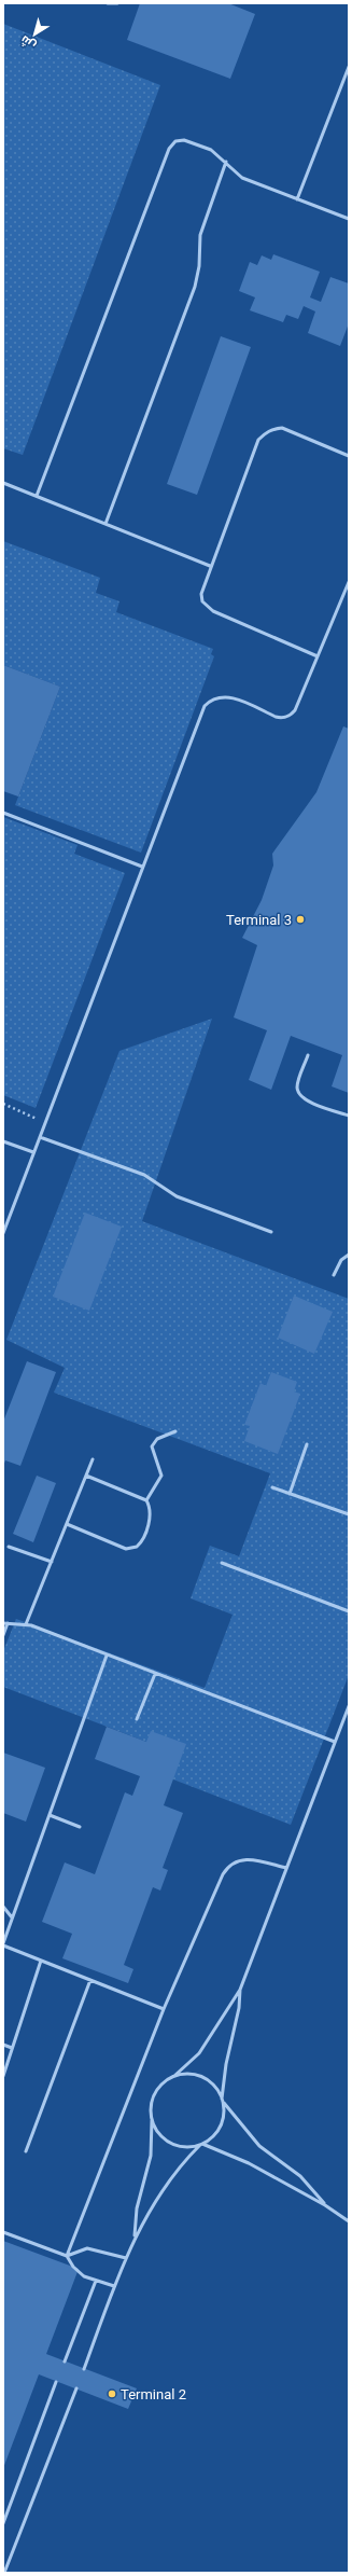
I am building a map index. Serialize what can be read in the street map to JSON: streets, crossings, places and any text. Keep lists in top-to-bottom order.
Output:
{
  "places": ["Terminal 3", "Terminal 2"],
  "north": "bottom left"
}
